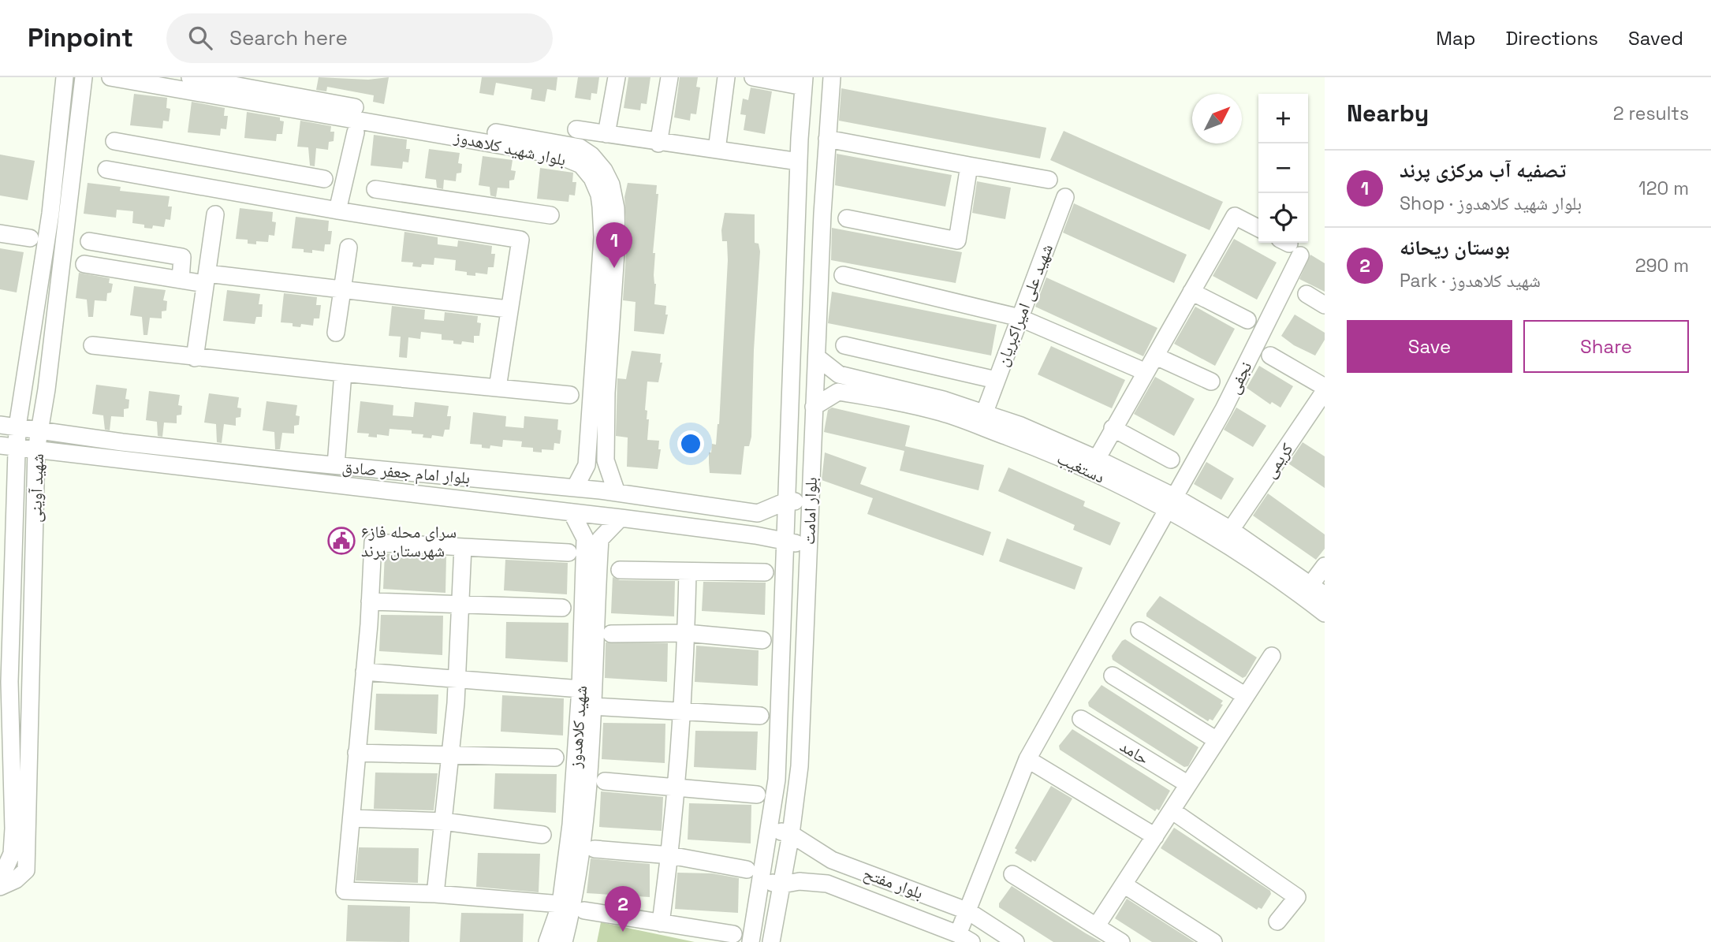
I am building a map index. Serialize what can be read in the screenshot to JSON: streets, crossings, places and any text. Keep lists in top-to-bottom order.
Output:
{
  "streets": {
    "street": [
      "بلوار شهید کلاهدوز",
      "شهید علی امیراکبریان",
      "نجفی",
      "کریمی",
      "دستغیب",
      "بلوار امام جعفر صادق",
      "شهید آوینی",
      "بلوار امامت",
      "شهید کلاهدوز",
      "حامد",
      "بلوار مفتح"
    ]
  },
  "crossings": [
    ["بلوار شهید کلاهدوز", "بلوار امام جعفر صادق"],
    ["شهید علی امیراکبریان", "دستغیب"],
    ["نجفی", "دستغیب"],
    ["نجفی", "بلوار مفتح"],
    ["کریمی", "دستغیب"],
    ["دستغیب", "بلوار امامت"],
    ["بلوار امام جعفر صادق", "شهید آوینی"],
    ["بلوار امام جعفر صادق", "بلوار امامت"],
    ["بلوار امامت", "بلوار مفتح"]
  ],
  "places": {
    "public building": ["سرای محله فاز۶ شهرستان پرند"]
  },
  "north": "top right",
  "page": {
    "header": "Pinpoint",
    "search": "Search here",
    "nav": ["Map", "Directions", "Saved"],
    "heading": ["Nearby", "2 results"],
    "map_buttons": ["+", "−"],
    "list": [
      {
        "mark": "1",
        "name": "تصفیه آب مرکزی پرند",
        "note": "Shop · بلوار شهید کلاهدوز",
        "value": "120 m"
      },
      {
        "mark": "2",
        "name": "بوستان ریحانه",
        "note": "Park · شهید کلاهدوز",
        "value": "290 m"
      }
    ],
    "pins": ["1", "2"],
    "buttons": ["Save", "Share"]
  }
}
